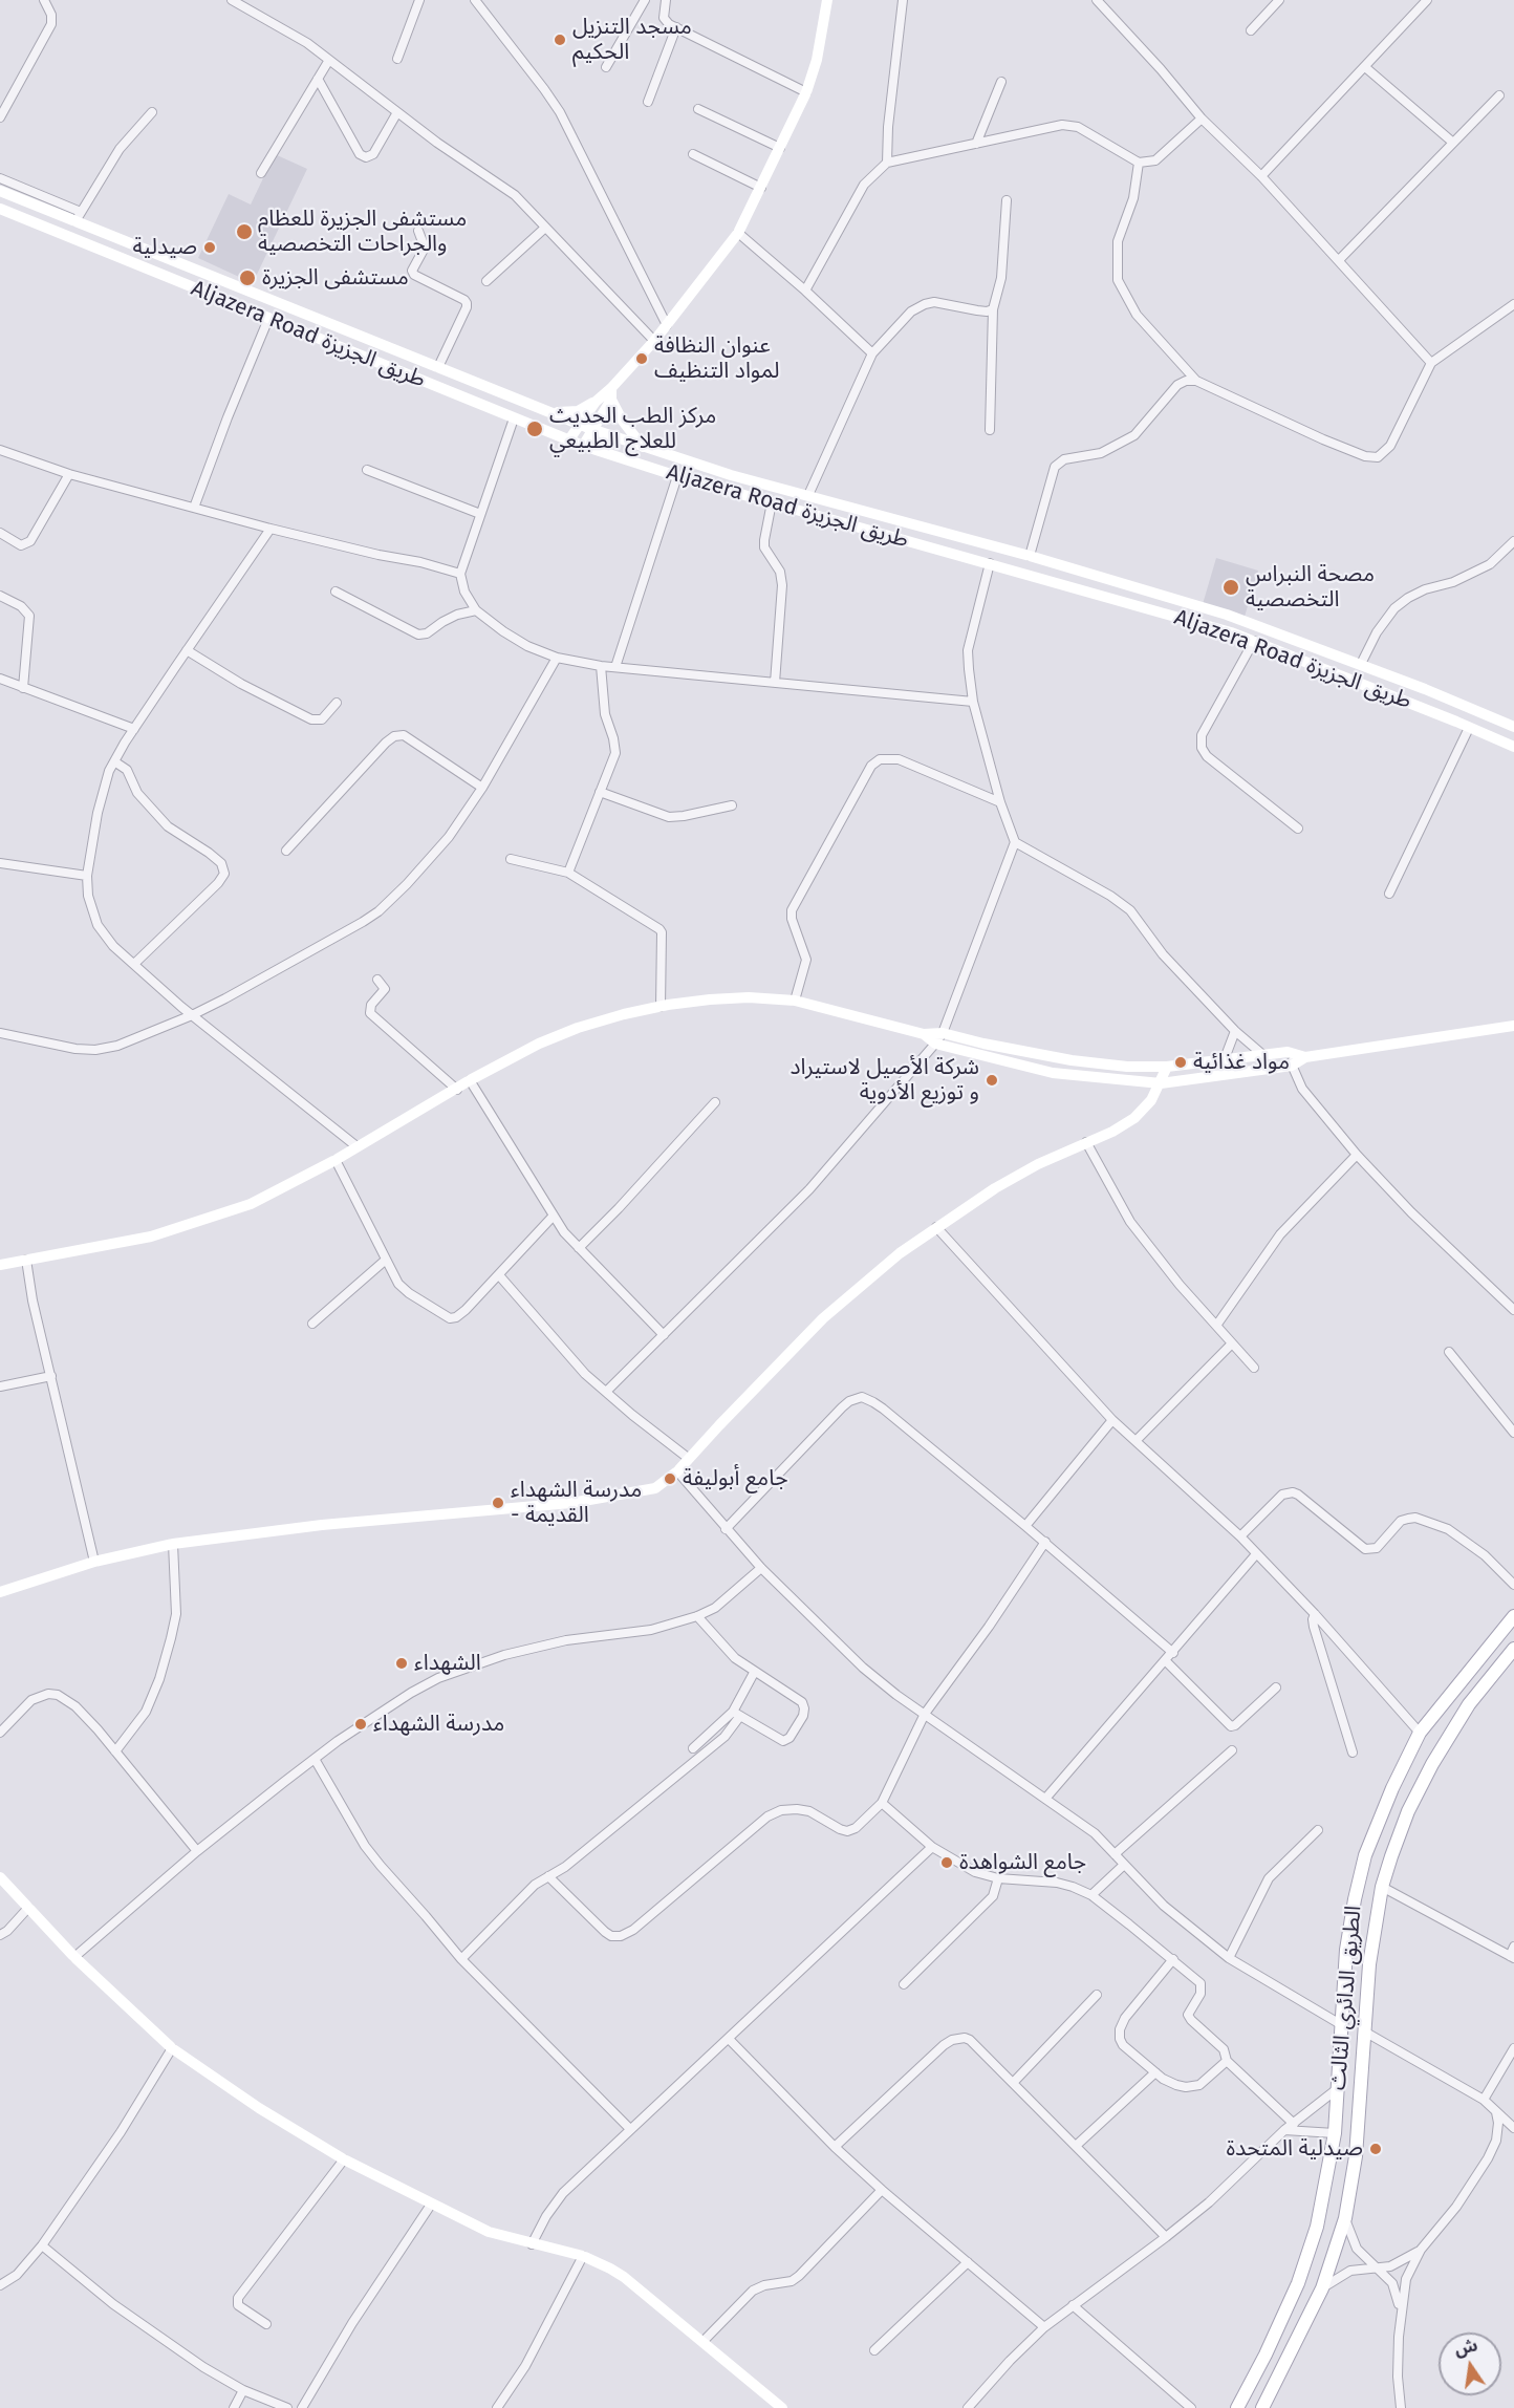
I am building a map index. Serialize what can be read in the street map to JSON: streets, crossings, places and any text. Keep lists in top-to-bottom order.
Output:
{
  "streets": {
    "main road": ["الطريق الدائري الثالث"],
    "street": ["Aljazera Road طريق الجزيزة"]
  },
  "places": [
    "مسجد التنزيل الحكيم",
    "مستشفى الجزيرة للعظام والجراحات التخصصية",
    "صيدلية",
    "مستشفى الجزيرة",
    "عنوان النظافة لمواد التنظيف",
    "مركز الطب الحديث للعلاج الطبيعي",
    "مصحة النبراس التخصصية",
    "مواد غذائية",
    "شركة الأصيل لاستيراد و توزيع الأدوية",
    "جامع أبوليفة",
    "مدرسة الشهداء - القديمة",
    "الشهداء",
    "مدرسة الشهداء",
    "جامع الشواهدة",
    "صيدلية المتحدة"
  ],
  "north": "top"
}
